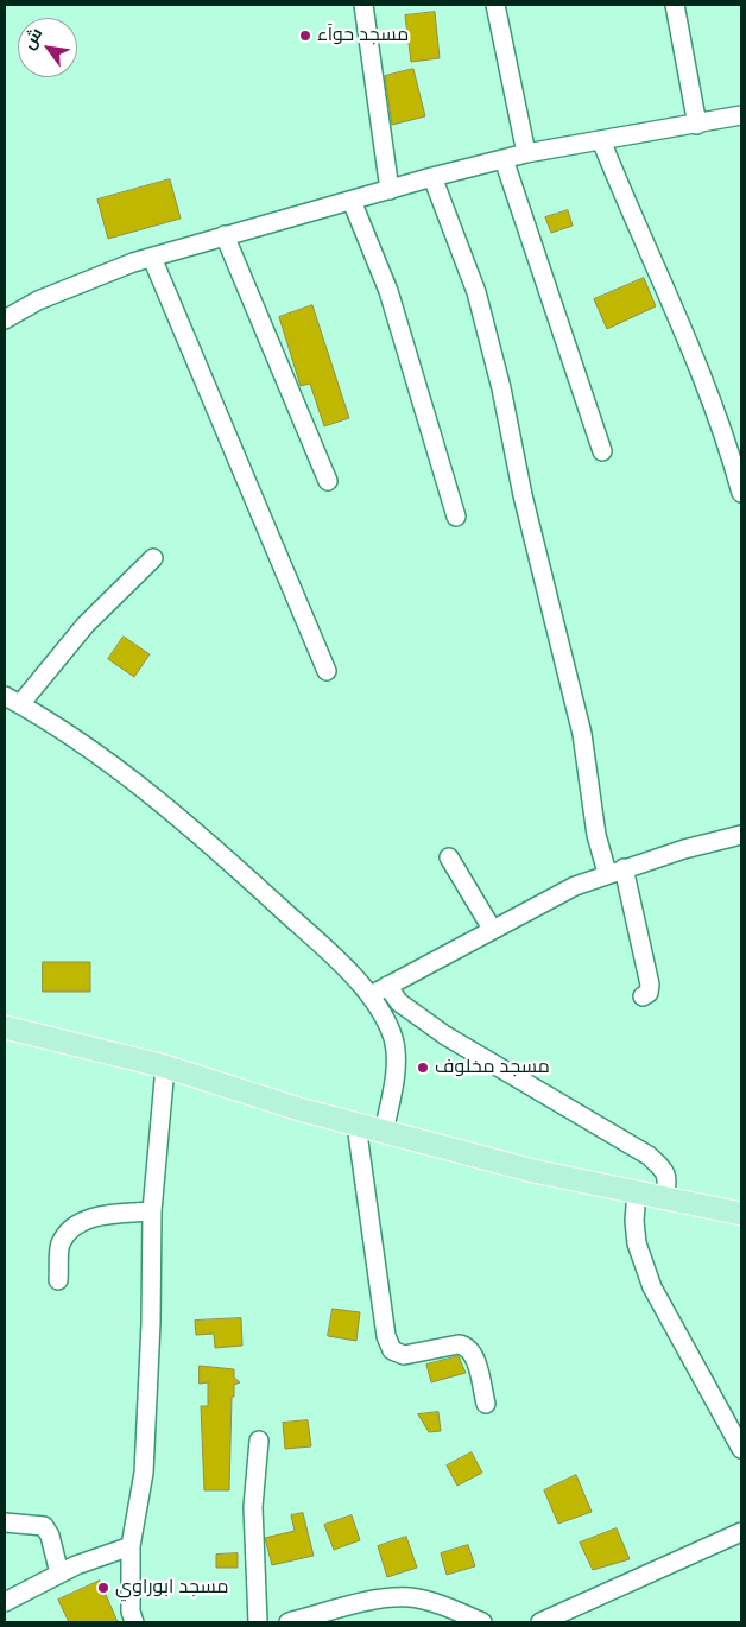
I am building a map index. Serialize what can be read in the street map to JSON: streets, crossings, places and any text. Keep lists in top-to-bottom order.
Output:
{
  "places": ["مسجد حوآء", "مسجد مخلوف", "مسجد ابوراوي"],
  "north": "top left"
}
